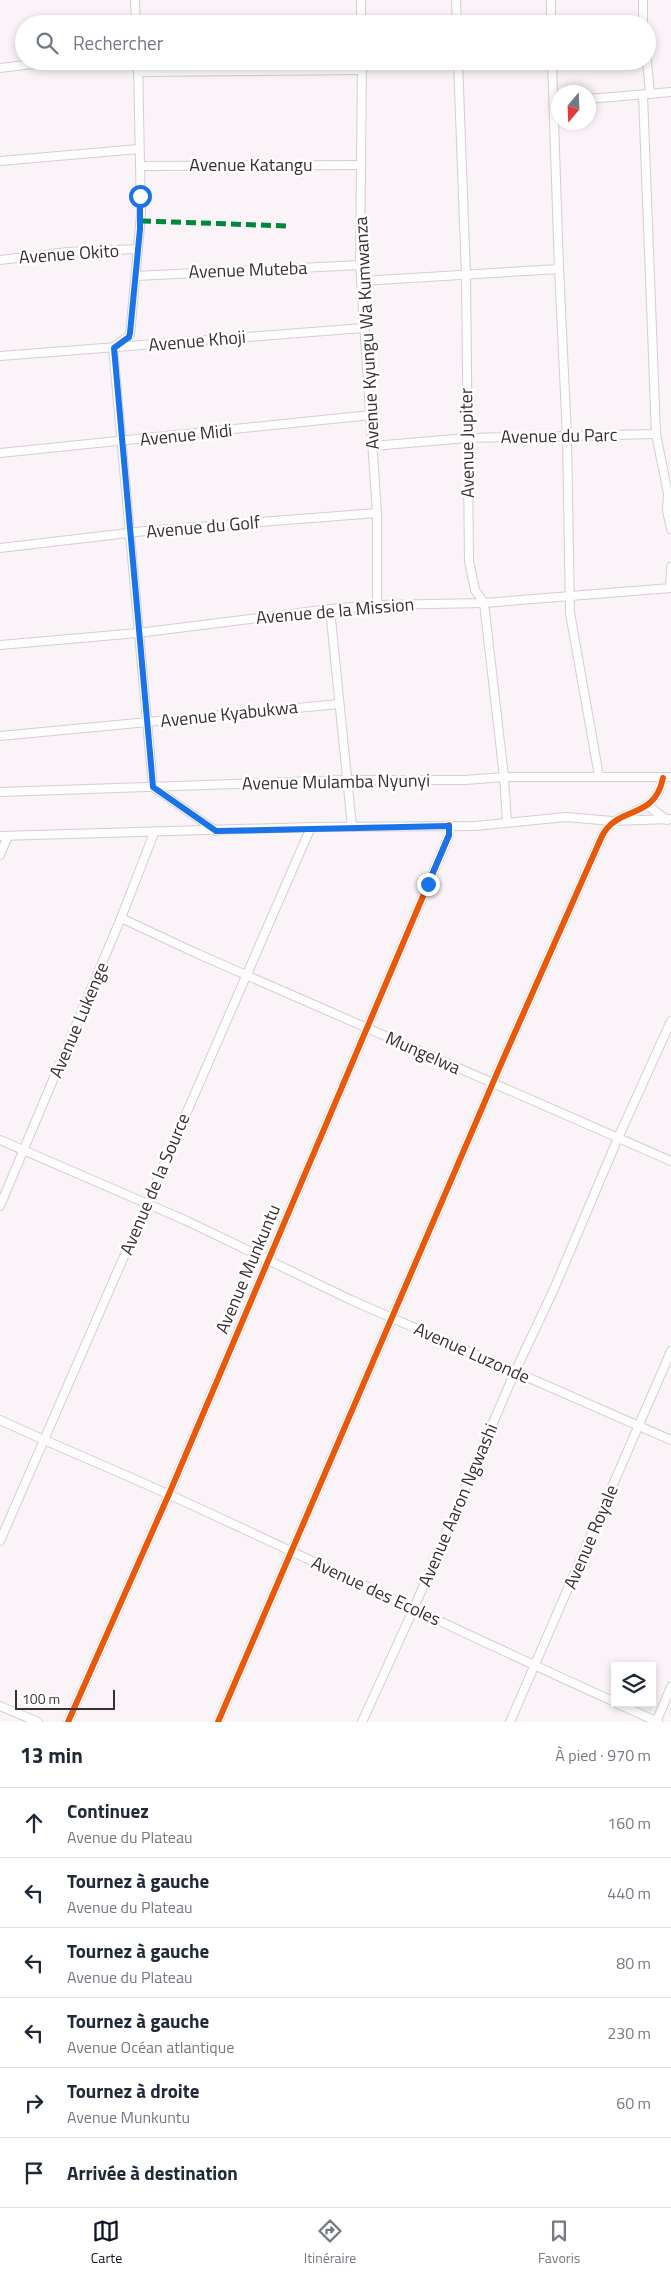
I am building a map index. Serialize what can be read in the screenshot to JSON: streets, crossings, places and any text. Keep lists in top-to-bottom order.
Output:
{
  "streets": {
    "street": [
      "Avenue Katangu",
      "Avenue Okito",
      "Avenue Muteba",
      "Avenue Kyungu Wa Kumwanza",
      "Avenue Khoji",
      "Avenue Midi",
      "Avenue du Parc",
      "Avenue Jupiter",
      "Avenue du Golf",
      "Avenue de la Mission",
      "Avenue Kyabukwa",
      "Avenue Mulamba Nyunyi",
      "Avenue Lukenge",
      "Mungelwa",
      "Avenue de la Source",
      "Avenue Munkuntu",
      "Avenue Luzonde",
      "Avenue Aaron Ngwashi",
      "Avenue Royale",
      "Avenue des Ecoles"
    ]
  },
  "crossings": [
    ["Avenue Katangu", "Avenue Kyungu Wa Kumwanza"],
    ["Avenue Muteba", "Avenue Kyungu Wa Kumwanza"],
    ["Avenue Kyungu Wa Kumwanza", "Avenue Khoji"],
    ["Avenue Kyungu Wa Kumwanza", "Avenue Midi"],
    ["Avenue Kyungu Wa Kumwanza", "Avenue du Parc"],
    ["Avenue Kyungu Wa Kumwanza", "Avenue du Golf"],
    ["Avenue Kyungu Wa Kumwanza", "Avenue de la Mission"],
    ["Avenue du Parc", "Avenue Jupiter"],
    ["Avenue Jupiter", "Avenue de la Mission"],
    ["Avenue Jupiter", "Avenue Mulamba Nyunyi"],
    ["Avenue Lukenge", "Mungelwa"],
    ["Avenue Lukenge", "Avenue Luzonde"],
    ["Mungelwa", "Avenue de la Source"],
    ["Mungelwa", "Avenue Munkuntu"],
    ["Mungelwa", "Avenue Aaron Ngwashi"],
    ["Avenue de la Source", "Avenue Luzonde"],
    ["Avenue de la Source", "Avenue des Ecoles"],
    ["Avenue Munkuntu", "Avenue Luzonde"],
    ["Avenue Munkuntu", "Avenue des Ecoles"],
    ["Avenue Luzonde", "Avenue Aaron Ngwashi"],
    ["Avenue Luzonde", "Avenue Royale"],
    ["Avenue Aaron Ngwashi", "Avenue des Ecoles"],
    ["Avenue Royale", "Avenue des Ecoles"]
  ],
  "scale_bar": "100 m",
  "north": "bottom",
  "page": {
    "search": "Rechercher",
    "scale": "100 m",
    "heading": ["13 min", "À pied · 970 m"],
    "list": [
      ["Continuez", "Avenue du Plateau", "160 m"],
      ["Tournez à gauche", "Avenue du Plateau", "440 m"],
      ["Tournez à gauche", "Avenue du Plateau", "80 m"],
      ["Tournez à gauche", "Avenue Océan atlantique", "230 m"],
      ["Tournez à droite", "Avenue Munkuntu", "60 m"],
      "Arrivée à destination"
    ],
    "nav": ["Carte", "Itinéraire", "Favoris"]
  }
}
